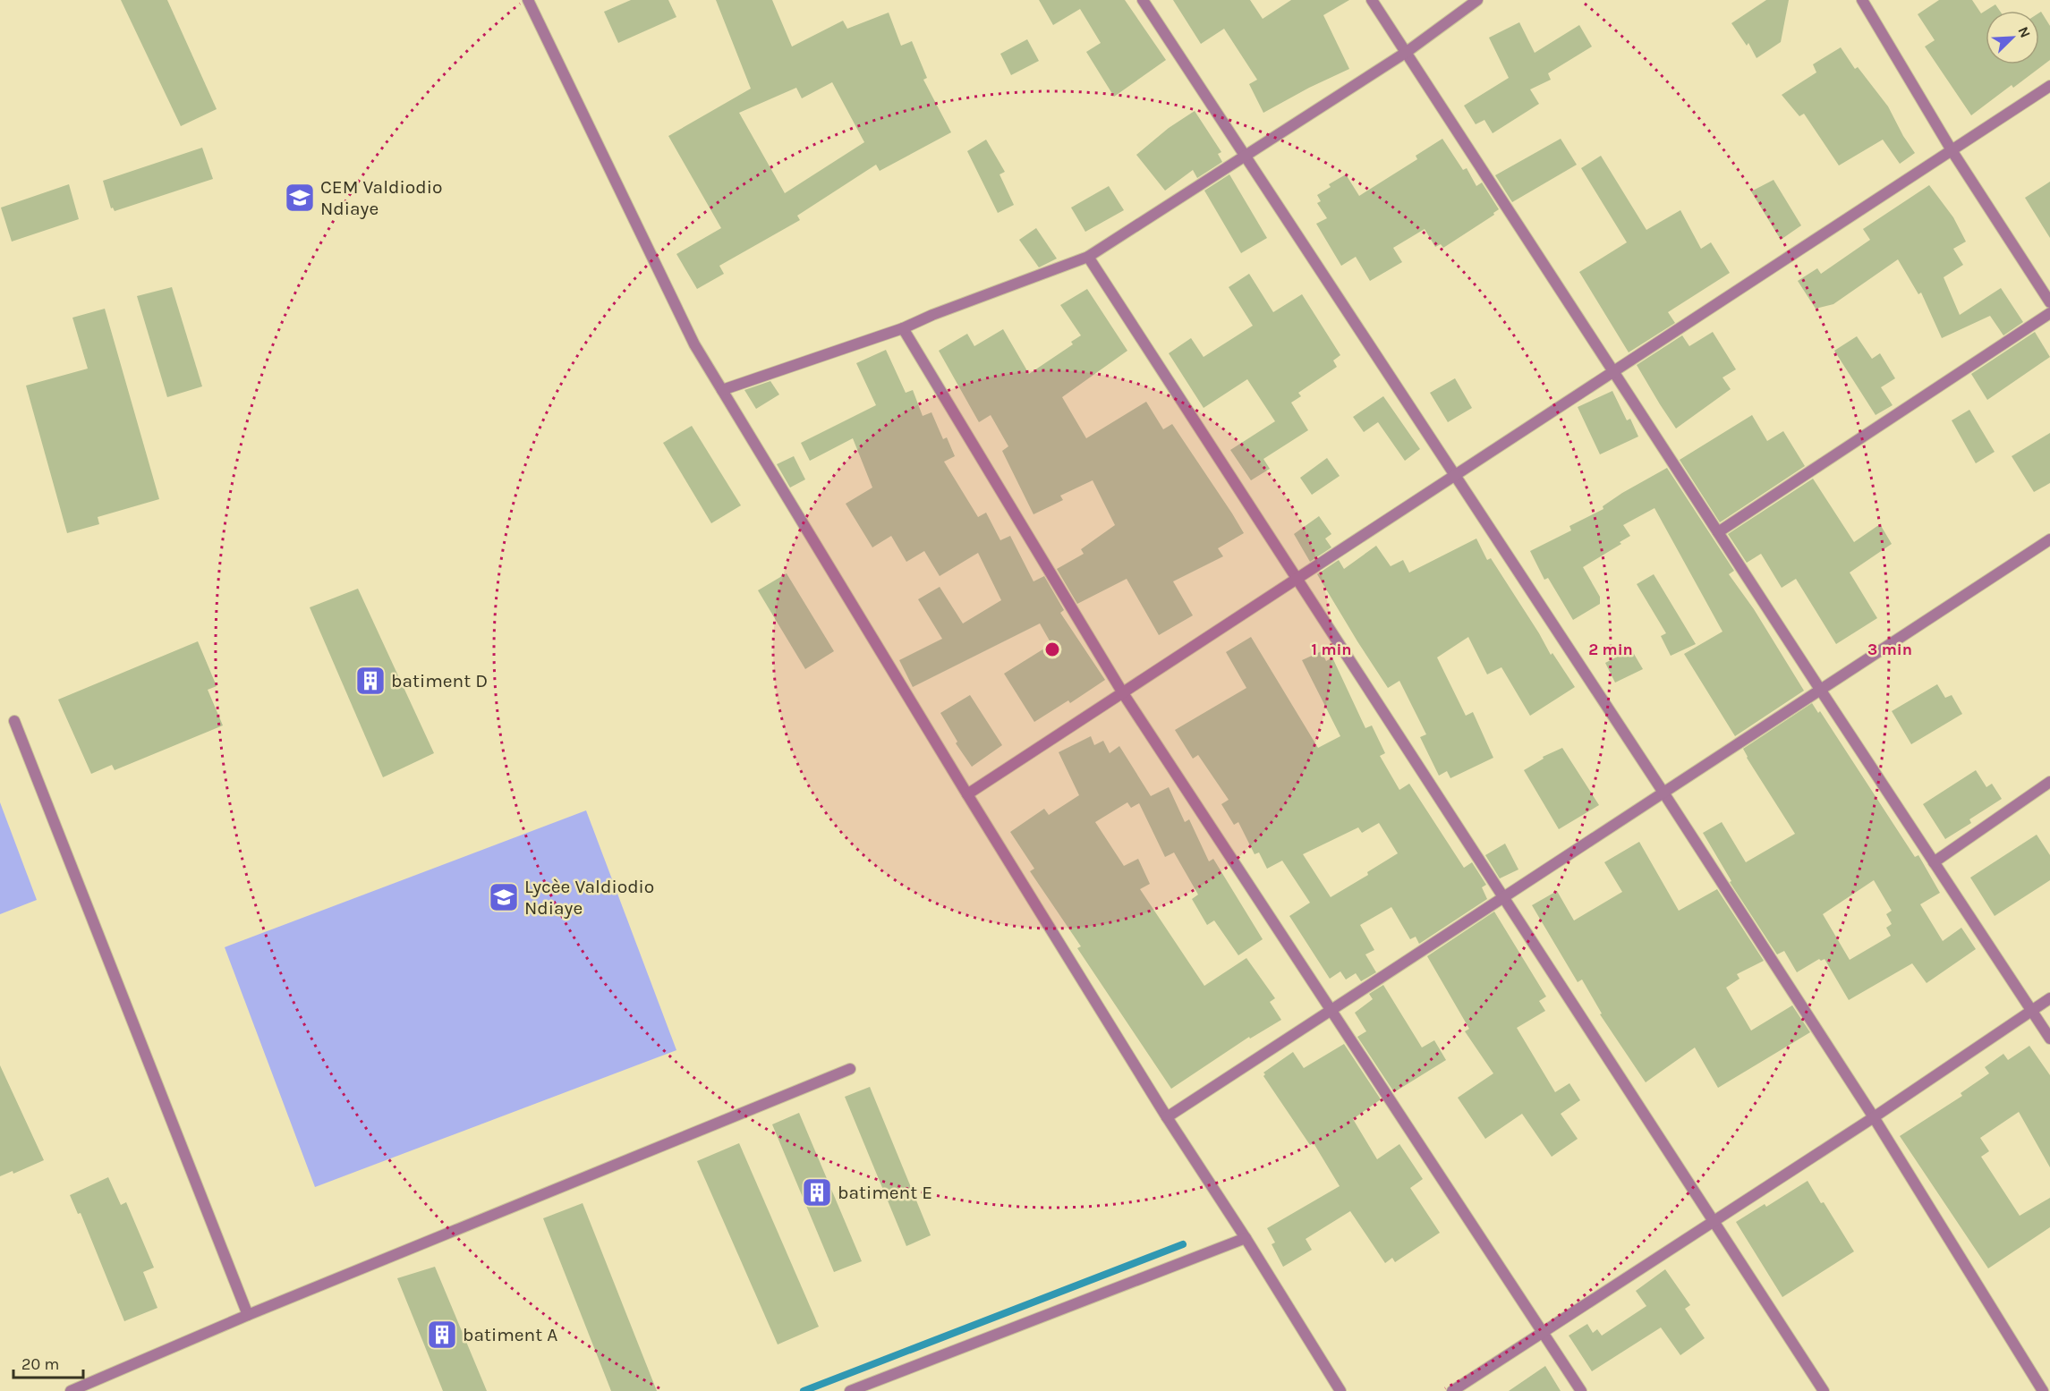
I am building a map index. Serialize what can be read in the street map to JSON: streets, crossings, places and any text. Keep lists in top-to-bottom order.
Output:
{
  "places": {
    "school or university": ["CEM Valdiodio Ndiaye", "Lycèe Valdiodio Ndiaye"],
    "building": ["batiment D", "batiment E", "batiment A"]
  },
  "scale_bar": "20 m",
  "north": "top right",
  "rings": ["1 min", "2 min", "3 min"]
}
